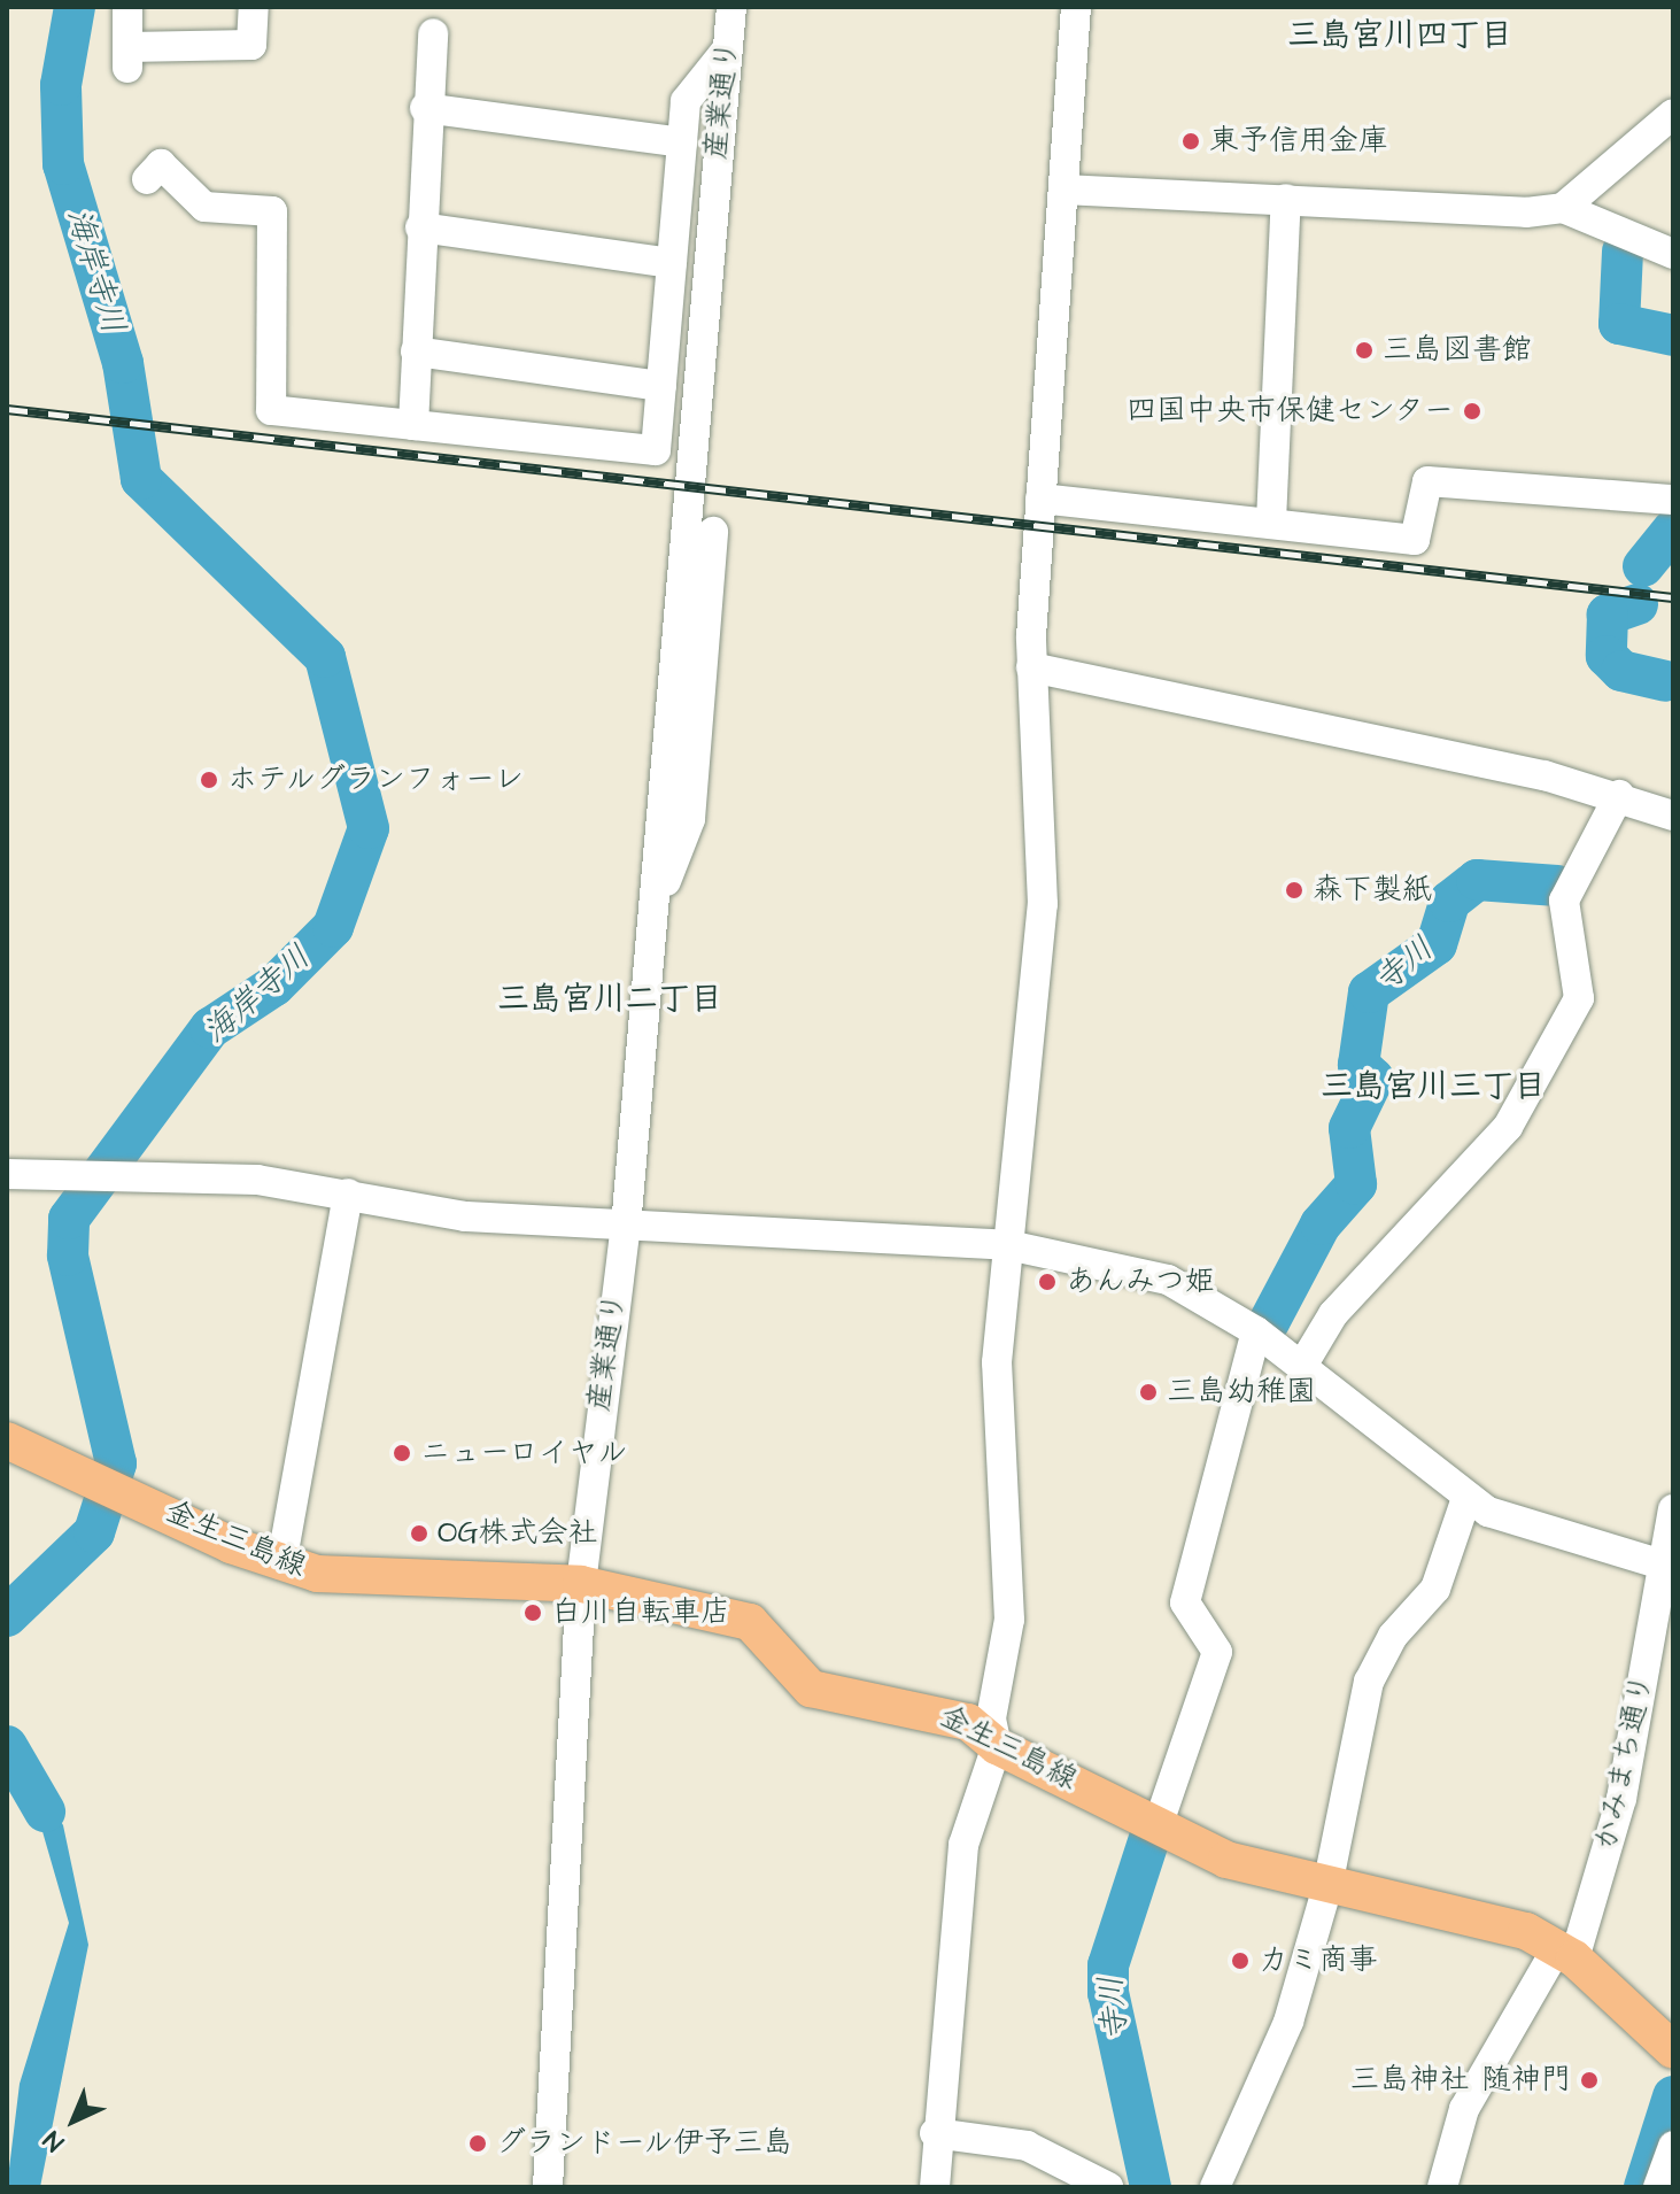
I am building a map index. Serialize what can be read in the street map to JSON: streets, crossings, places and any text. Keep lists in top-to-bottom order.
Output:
{
  "streets": {
    "main road": ["金生三島線"],
    "street": ["産業通り", "かみまち通り"]
  },
  "crossings": [
    ["産業通り", "金生三島線"],
    ["金生三島線", "かみまち通り"]
  ],
  "districts": ["三島宮川四丁目", "三島宮川二丁目", "三島宮川三丁目"],
  "water": ["海岸寺川", "寺川"],
  "places": [
    "東予信用金庫",
    "三島図書館",
    "四国中央市保健センター",
    "ホテルグランフォーレ",
    "森下製紙",
    "あんみつ姫",
    "三島幼稚園",
    "ニューロイヤル",
    "OG株式会社",
    "白川自転車店",
    "カミ商事",
    "三島神社 随神門",
    "グランドール伊予三島"
  ],
  "north": "bottom left"
}
